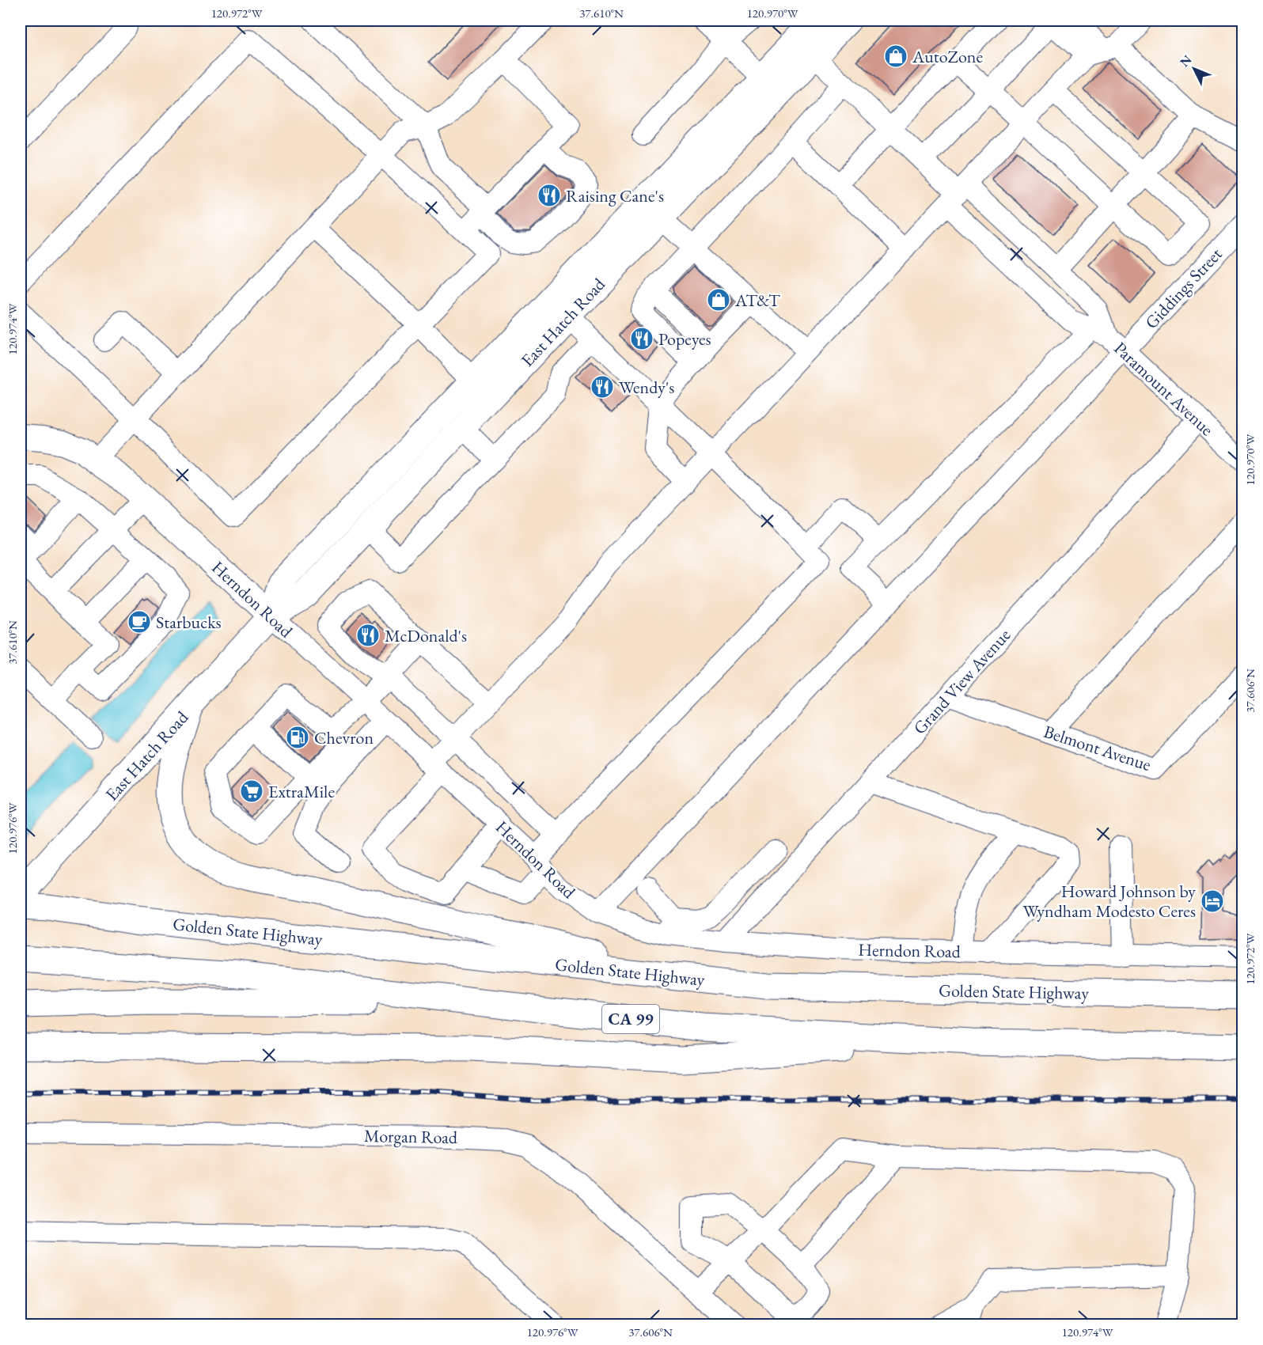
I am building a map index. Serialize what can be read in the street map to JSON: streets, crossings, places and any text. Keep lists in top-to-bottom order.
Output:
{
  "streets": {
    "highway": ["Golden State Highway", "CA 99"],
    "main road": ["East Hatch Road", "Herndon Road"],
    "street": [
      "Giddings Street",
      "Paramount Avenue",
      "Grand View Avenue",
      "Belmont Avenue",
      "Morgan Road"
    ]
  },
  "crossings": [
    ["Giddings Street", "Paramount Avenue"],
    ["Giddings Street", "Herndon Road"],
    ["East Hatch Road", "Herndon Road"],
    ["Paramount Avenue", "Grand View Avenue"],
    ["Herndon Road", "Grand View Avenue"],
    ["Grand View Avenue", "Belmont Avenue"]
  ],
  "places": {
    "shop": ["AutoZone", "AT&T"],
    "restaurant": [
      "Raising Cane's",
      "Popeyes",
      "Wendy's",
      "McDonald's"
    ],
    "cafe": ["Starbucks"],
    "fuel station": ["Chevron"],
    "supermarket": ["ExtraMile"],
    "hotel": ["Howard Johnson by Wyndham Modesto Ceres"]
  },
  "north": "top left",
  "coordinates": [
    "120.972°W",
    "37.610°N",
    "120.970°W",
    "120.974°W",
    "37.606°N",
    "120.976°W"
  ]
}
